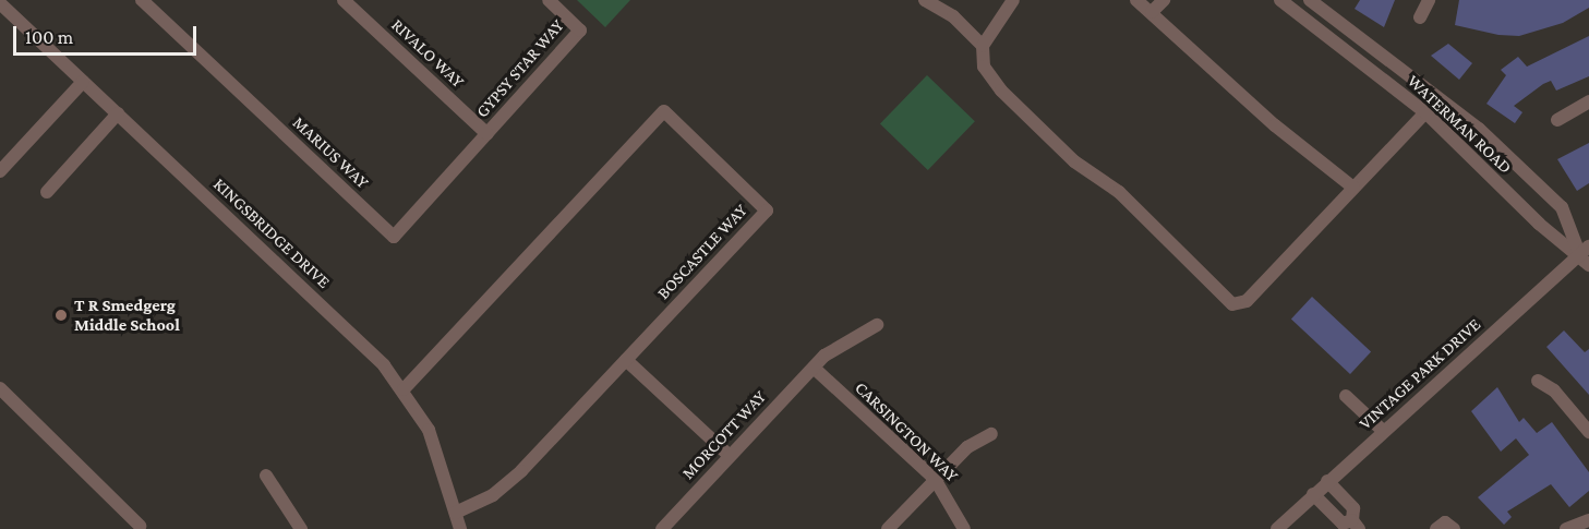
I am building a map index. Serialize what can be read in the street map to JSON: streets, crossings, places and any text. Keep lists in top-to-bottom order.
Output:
{
  "streets": {
    "street": [
      "RIVALO WAY",
      "GYPSY STAR WAY",
      "WATERMAN ROAD",
      "MARIUS WAY",
      "KINGSBRIDGE DRIVE",
      "BOSCASTLE WAY",
      "VINTAGE PARK DRIVE",
      "CARSINGTON WAY",
      "MORCOTT WAY"
    ]
  },
  "crossings": [
    ["RIVALO WAY", "GYPSY STAR WAY"],
    ["RIVALO WAY", "MARIUS WAY"],
    ["GYPSY STAR WAY", "MARIUS WAY"],
    ["WATERMAN ROAD", "VINTAGE PARK DRIVE"],
    ["KINGSBRIDGE DRIVE", "BOSCASTLE WAY"],
    ["CARSINGTON WAY", "MORCOTT WAY"]
  ],
  "places": ["T R Smedgerg Middle School"],
  "scale_bar": "100 m"
}
